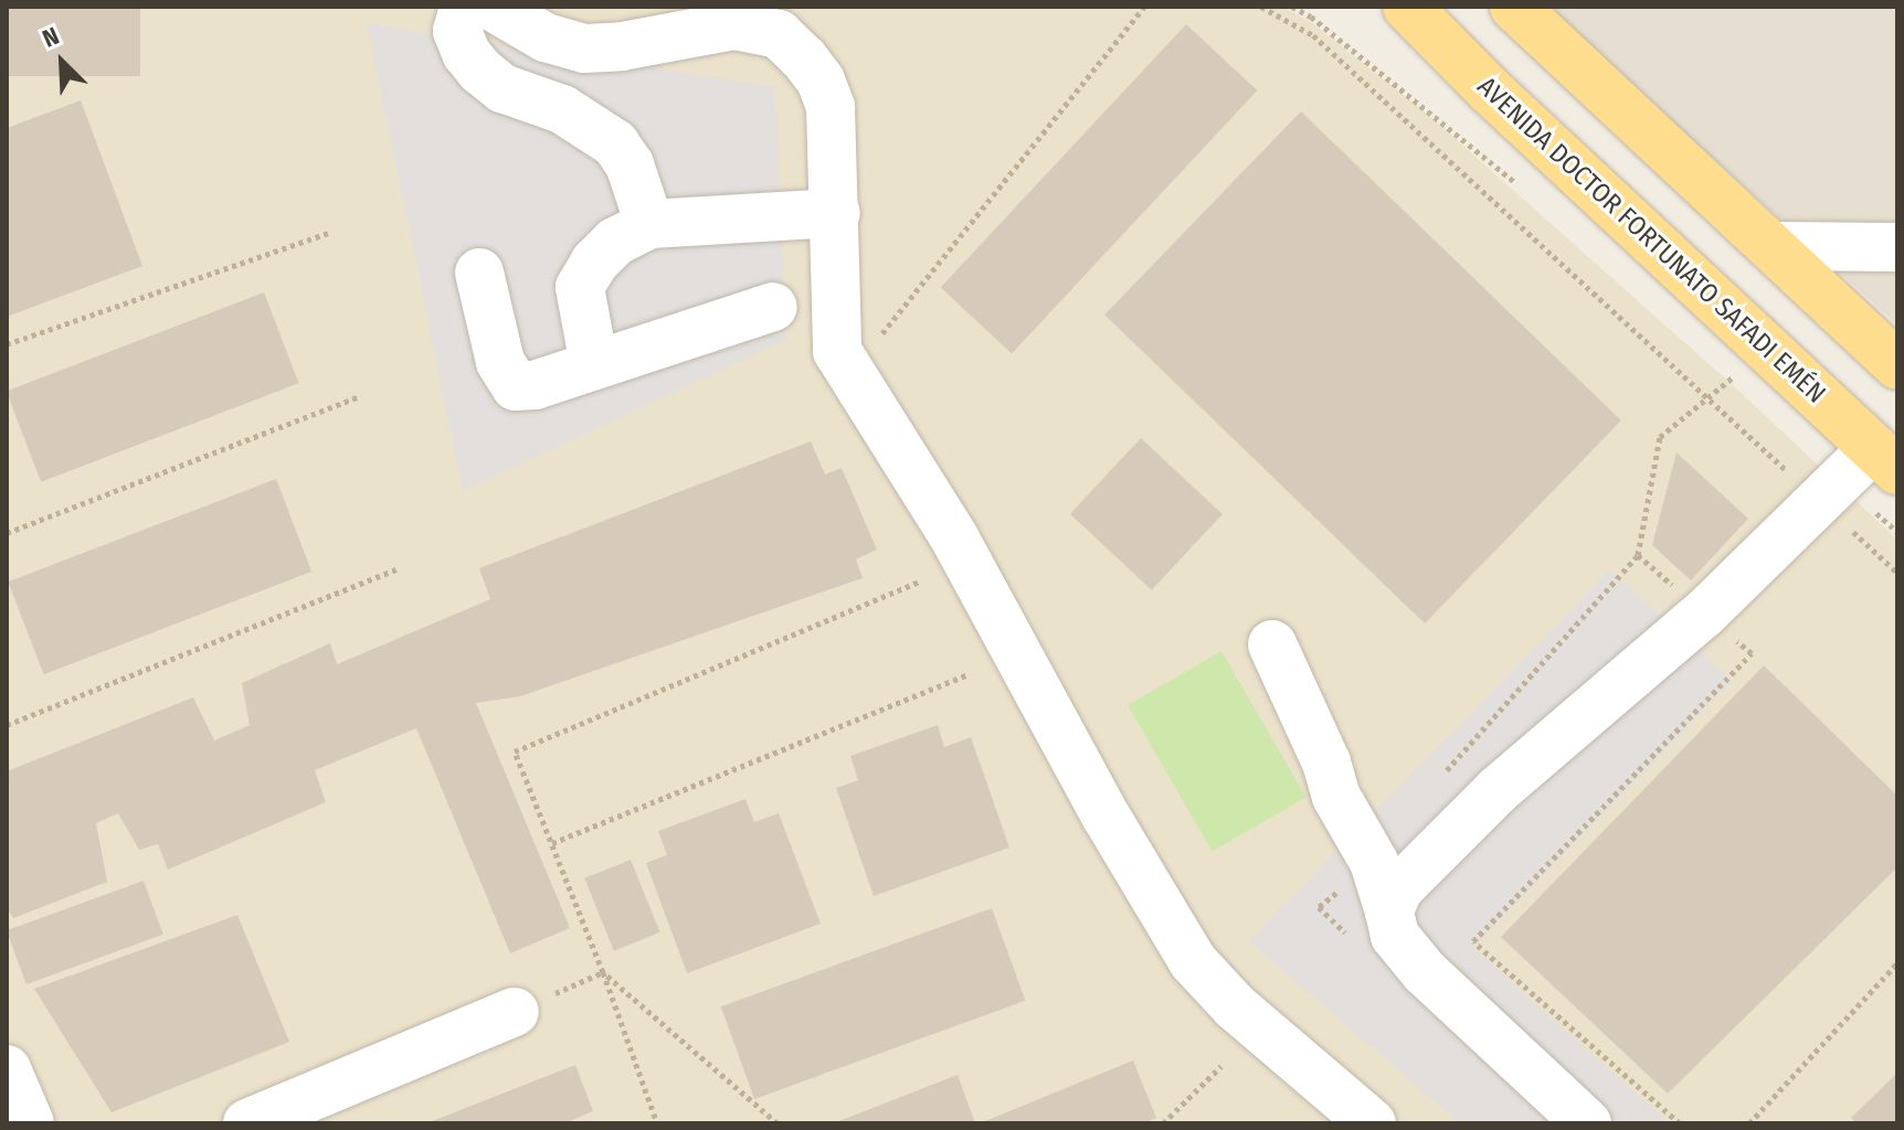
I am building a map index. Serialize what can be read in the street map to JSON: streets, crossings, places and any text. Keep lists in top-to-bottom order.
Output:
{
  "streets": {
    "main road": ["AVENIDA DOCTOR FORTUNATO SAFADI EMÉN"]
  },
  "north": "top left"
}
